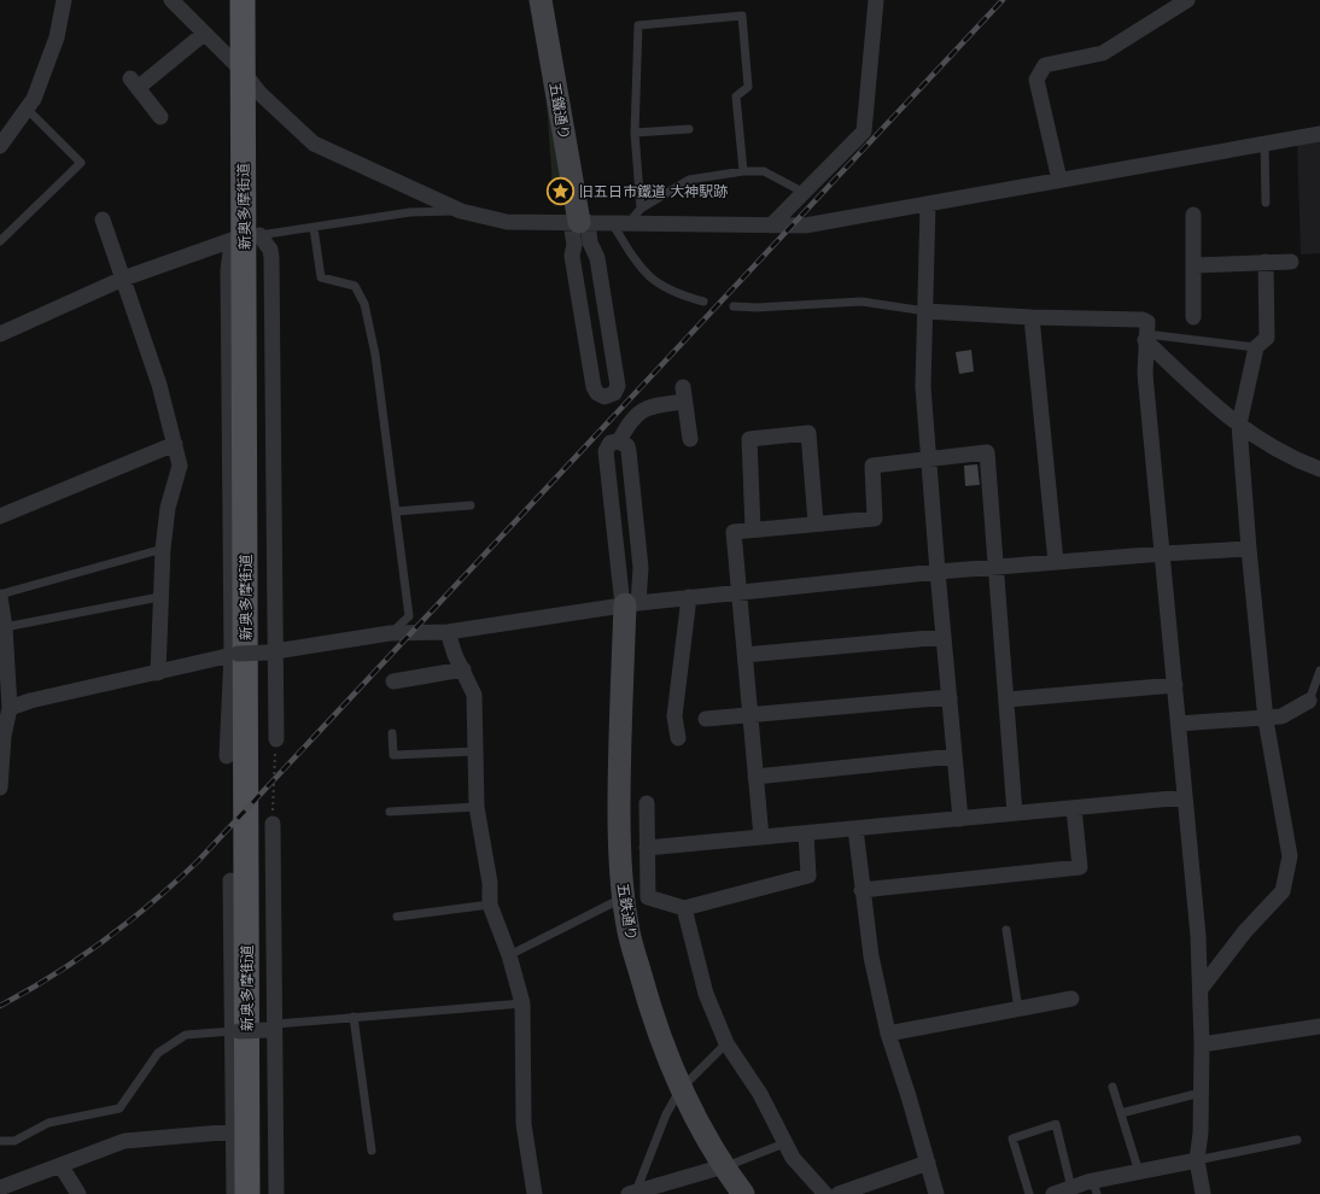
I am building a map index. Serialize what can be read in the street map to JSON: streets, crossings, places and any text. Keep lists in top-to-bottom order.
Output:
{
  "streets": {
    "main road": ["新奥多摩街道"],
    "street": ["五鐵通り", "五鉄通り"]
  },
  "places": {
    "place": ["旧五日市鐵道 大神駅跡"]
  }
}
